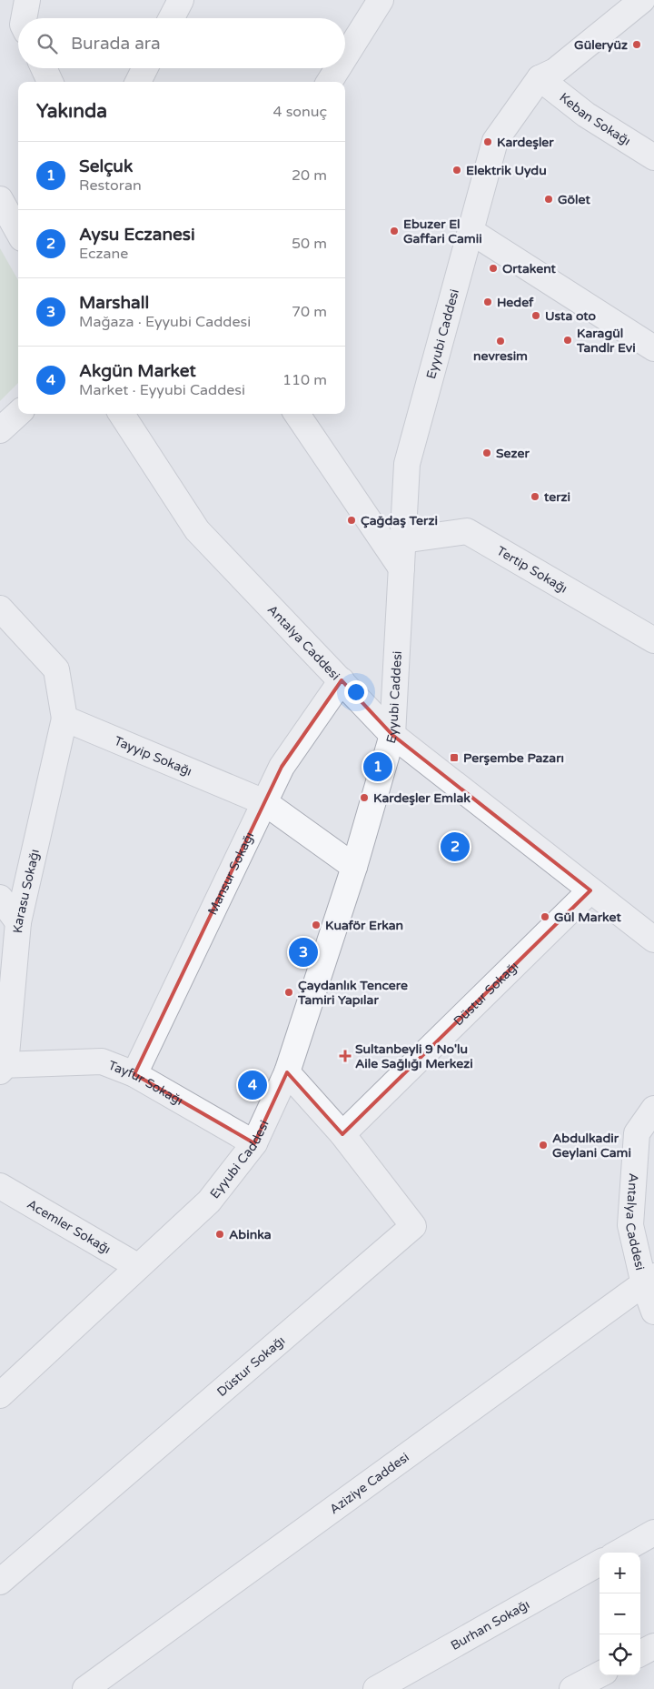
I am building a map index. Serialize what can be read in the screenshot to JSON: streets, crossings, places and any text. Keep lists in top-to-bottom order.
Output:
{
  "streets": {
    "street": [
      "Keban Sokağı",
      "Eyyubi Caddesi",
      "Tertip Sokağı",
      "Antalya Caddesi",
      "Tayyip Sokağı",
      "Mansur Sokağı",
      "Karasu Sokağı",
      "Düstur Sokağı",
      "Tayfur Sokağı",
      "Acemler Sokağı",
      "Aziziye Caddesi",
      "Burhan Sokağı"
    ]
  },
  "crossings": [
    ["Keban Sokağı", "Eyyubi Caddesi"],
    ["Eyyubi Caddesi", "Tertip Sokağı"],
    ["Eyyubi Caddesi", "Antalya Caddesi"],
    ["Eyyubi Caddesi", "Tayyip Sokağı"],
    ["Eyyubi Caddesi", "Düstur Sokağı"],
    ["Eyyubi Caddesi", "Tayfur Sokağı"],
    ["Eyyubi Caddesi", "Acemler Sokağı"],
    ["Antalya Caddesi", "Mansur Sokağı"],
    ["Antalya Caddesi", "Düstur Sokağı"],
    ["Antalya Caddesi", "Aziziye Caddesi"],
    ["Tayyip Sokağı", "Mansur Sokağı"],
    ["Tayyip Sokağı", "Karasu Sokağı"],
    ["Mansur Sokağı", "Tayfur Sokağı"],
    ["Karasu Sokağı", "Tayfur Sokağı"]
  ],
  "places": {
    "other": [
      "Güleryüz",
      "Kardeşler",
      "Elektrik Uydu",
      "Gölet",
      "Ebuzer El Gaffari Camii",
      "Ortakent",
      "Hedef",
      "Usta oto",
      "Karagül Tandlr Evi",
      "nevresim",
      "Sezer",
      "terzi",
      "Çağdaş Terzi",
      "Kardeşler Emlak",
      "Gül Market",
      "Kuaför Erkan",
      "Çaydanlık Tencere Tamiri Yapılar",
      "Abdulkadir Geylani Cami",
      "Abinka"
    ],
    "transit": ["Perşembe Pazarı"],
    "health": ["Sultanbeyli 9 No'lu Aile Sağlığı Merkezi"]
  },
  "page": {
    "search": "Burada ara",
    "heading": ["Yakında", "4 sonuç"],
    "list": [
      {
        "mark": "1",
        "name": "Selçuk",
        "note": "Restoran",
        "value": "20 m"
      },
      {
        "mark": "2",
        "name": "Aysu Eczanesi",
        "note": "Eczane",
        "value": "50 m"
      },
      {
        "mark": "3",
        "name": "Marshall",
        "note": "Mağaza · Eyyubi Caddesi",
        "value": "70 m"
      },
      {
        "mark": "4",
        "name": "Akgün Market",
        "note": "Market · Eyyubi Caddesi",
        "value": "110 m"
      }
    ],
    "pins": [
      "1",
      "2",
      "3",
      "4"
    ],
    "map_buttons": ["+", "−"]
  }
}
